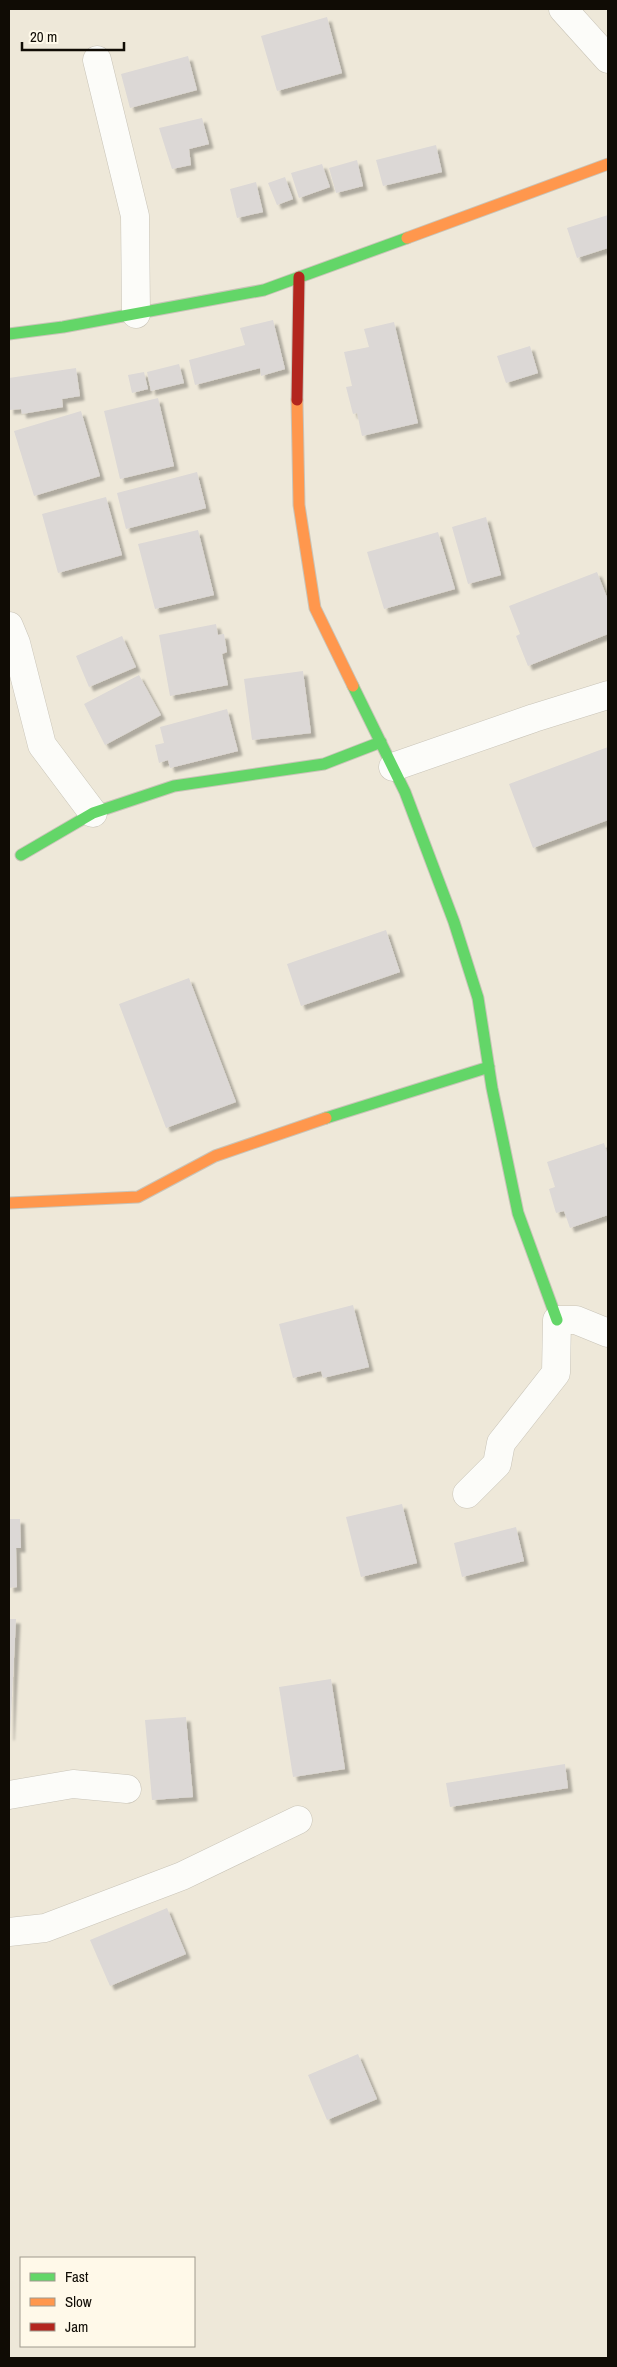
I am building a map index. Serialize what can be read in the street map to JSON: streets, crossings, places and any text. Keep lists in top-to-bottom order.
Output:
{
  "legend": ["Fast", "Slow", "Jam"],
  "scale_bar": "20 m"
}
